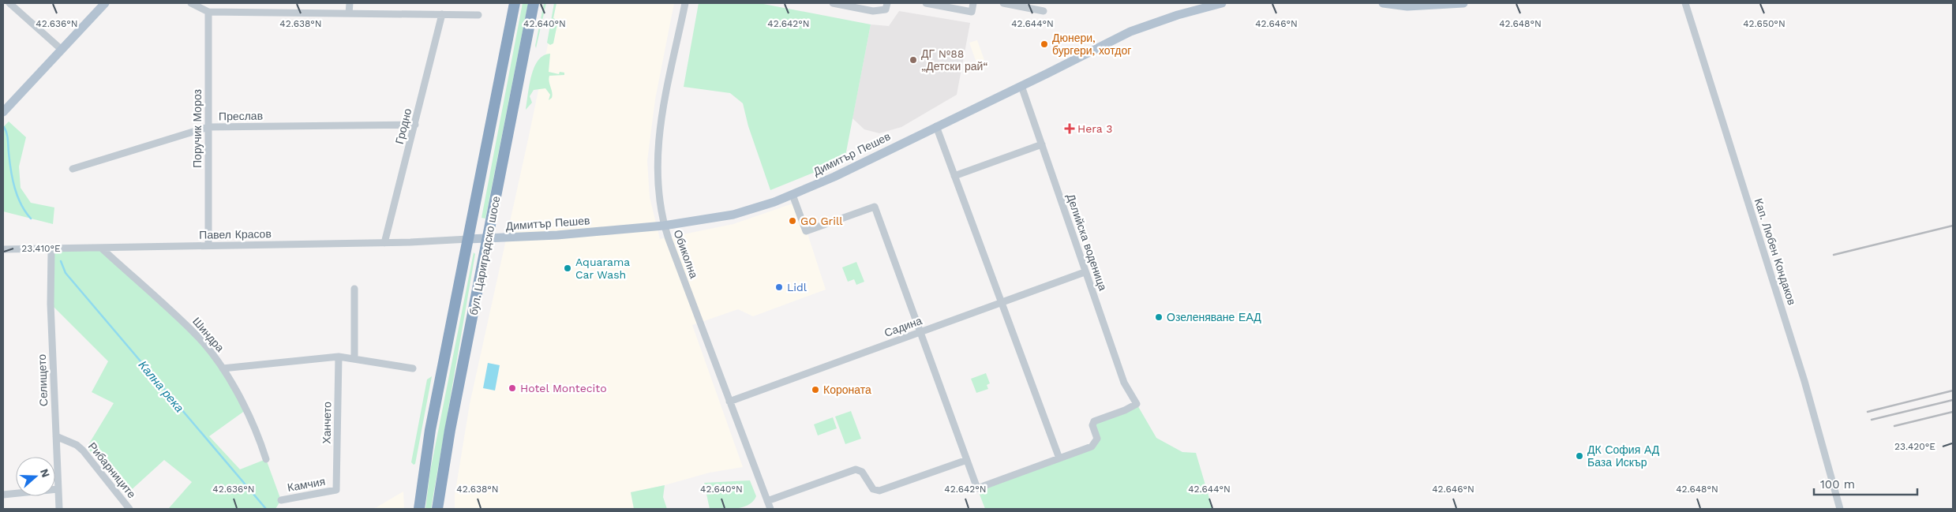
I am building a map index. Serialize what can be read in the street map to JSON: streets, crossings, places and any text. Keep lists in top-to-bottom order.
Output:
{
  "streets": {
    "highway": ["бул. Цариградско шосе"],
    "main road": ["Димитър Пешев"],
    "street": [
      "Преслав",
      "Гродно",
      "Поручик Мороз",
      "Павел Красов",
      "Делийска воденица",
      "Кап. Любен Кондаков",
      "Обиколна",
      "Садина",
      "Шиндра",
      "Селището",
      "Ханчето",
      "Рибарниците",
      "Камчия"
    ]
  },
  "crossings": [
    ["Преслав", "Гродно"],
    ["Преслав", "Поручик Мороз"],
    ["Гродно", "Павел Красов"],
    ["Поручик Мороз", "Павел Красов"],
    ["Димитър Пешев", "Павел Красов"],
    ["Димитър Пешев", "Делийска воденица"],
    ["Димитър Пешев", "Обиколна"],
    ["Димитър Пешев", "бул. Цариградско шосе"],
    ["Павел Красов", "бул. Цариградско шосе"],
    ["Павел Красов", "Шиндра"],
    ["Павел Красов", "Селището"],
    ["Делийска воденица", "Садина"],
    ["Обиколна", "Садина"],
    ["Селището", "Рибарниците"],
    ["Ханчето", "Камчия"]
  ],
  "water": ["Кална река"],
  "places": {
    "other": [
      "Дюнери, бургери, хотдог",
      "ДГ №88 „Детски рай“",
      "GO Grill",
      "Aquarama Car Wash",
      "Lidl",
      "Озеленяване ЕАД",
      "Hotel Montecito",
      "Короната",
      "ДК София АД База Искър"
    ],
    "health": ["Hera 3"]
  },
  "scale_bar": "100 m",
  "north": "right",
  "coordinates": [
    "42.636°N",
    "42.638°N",
    "42.640°N",
    "42.642°N",
    "42.650°N",
    "42.644°N",
    "42.646°N",
    "42.648°N",
    "23.410°E",
    "23.420°E"
  ]
}
